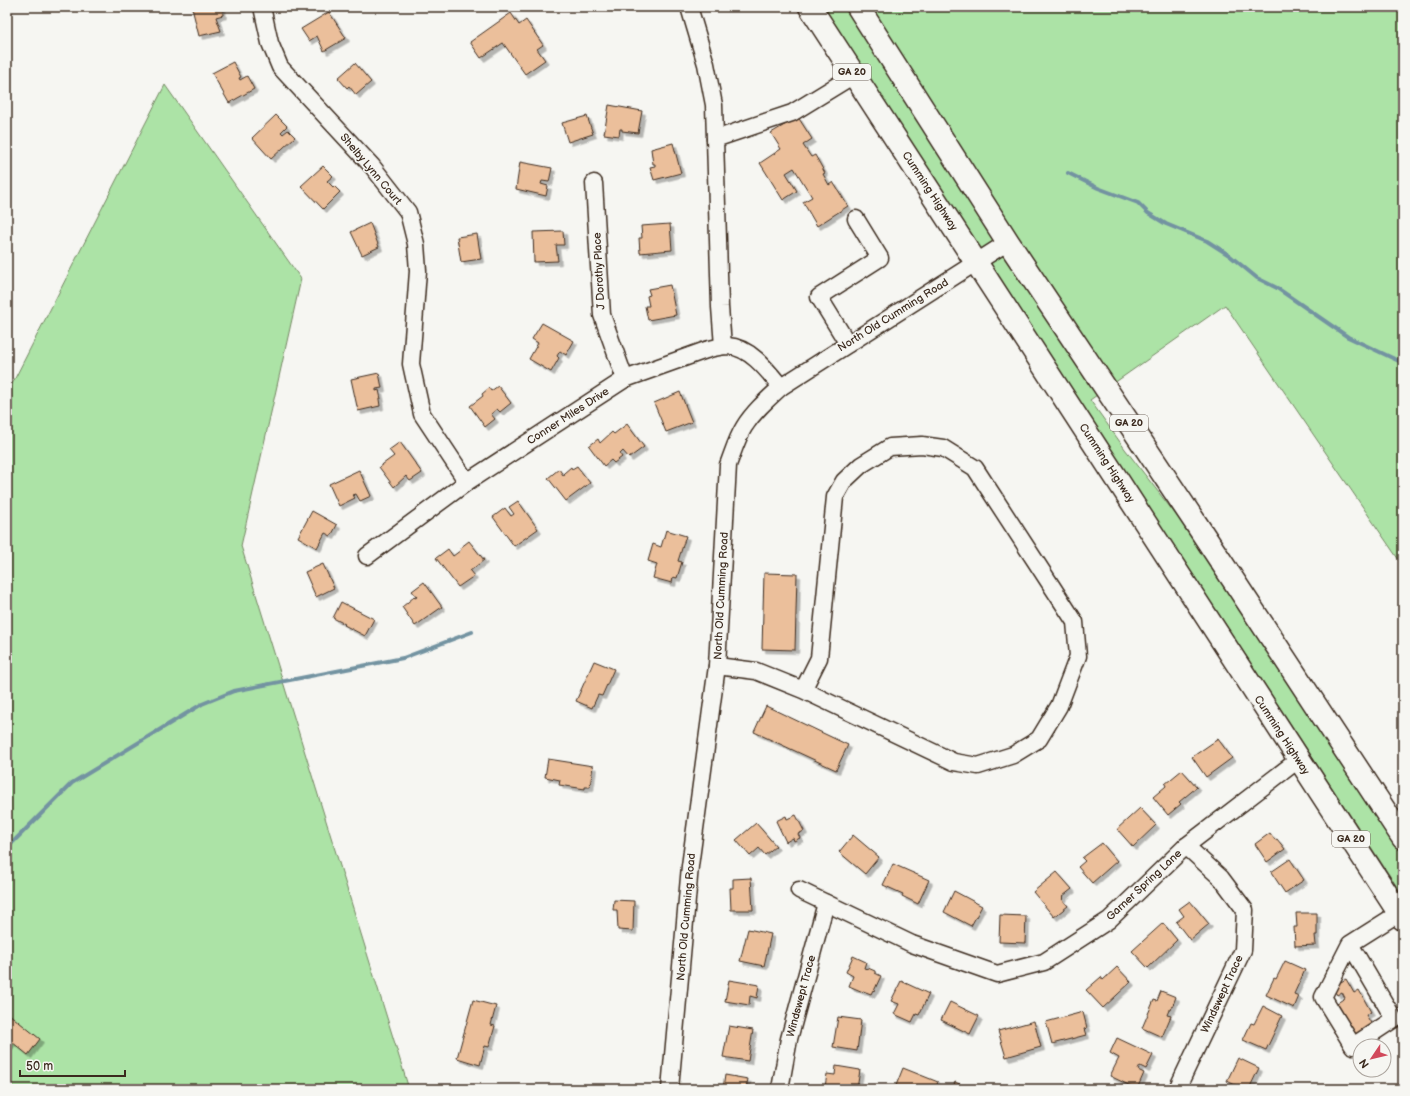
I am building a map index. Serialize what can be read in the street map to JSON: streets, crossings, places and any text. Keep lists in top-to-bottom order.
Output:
{
  "streets": {
    "highway": ["GA 20", "Cumming Highway"],
    "street": [
      "Shelby Lynn Court",
      "J Dorothy Place",
      "North Old Cumming Road",
      "Conner Miles Drive",
      "Garner Spring Lane",
      "Windswept Trace"
    ]
  },
  "crossings": [
    ["GA 20", "North Old Cumming Road"],
    ["Shelby Lynn Court", "Conner Miles Drive"],
    ["Cumming Highway", "North Old Cumming Road"],
    ["Cumming Highway", "Garner Spring Lane"],
    ["J Dorothy Place", "Conner Miles Drive"],
    ["North Old Cumming Road", "Conner Miles Drive"],
    ["Garner Spring Lane", "Windswept Trace"]
  ],
  "scale_bar": "50 m",
  "north": "bottom left"
}
